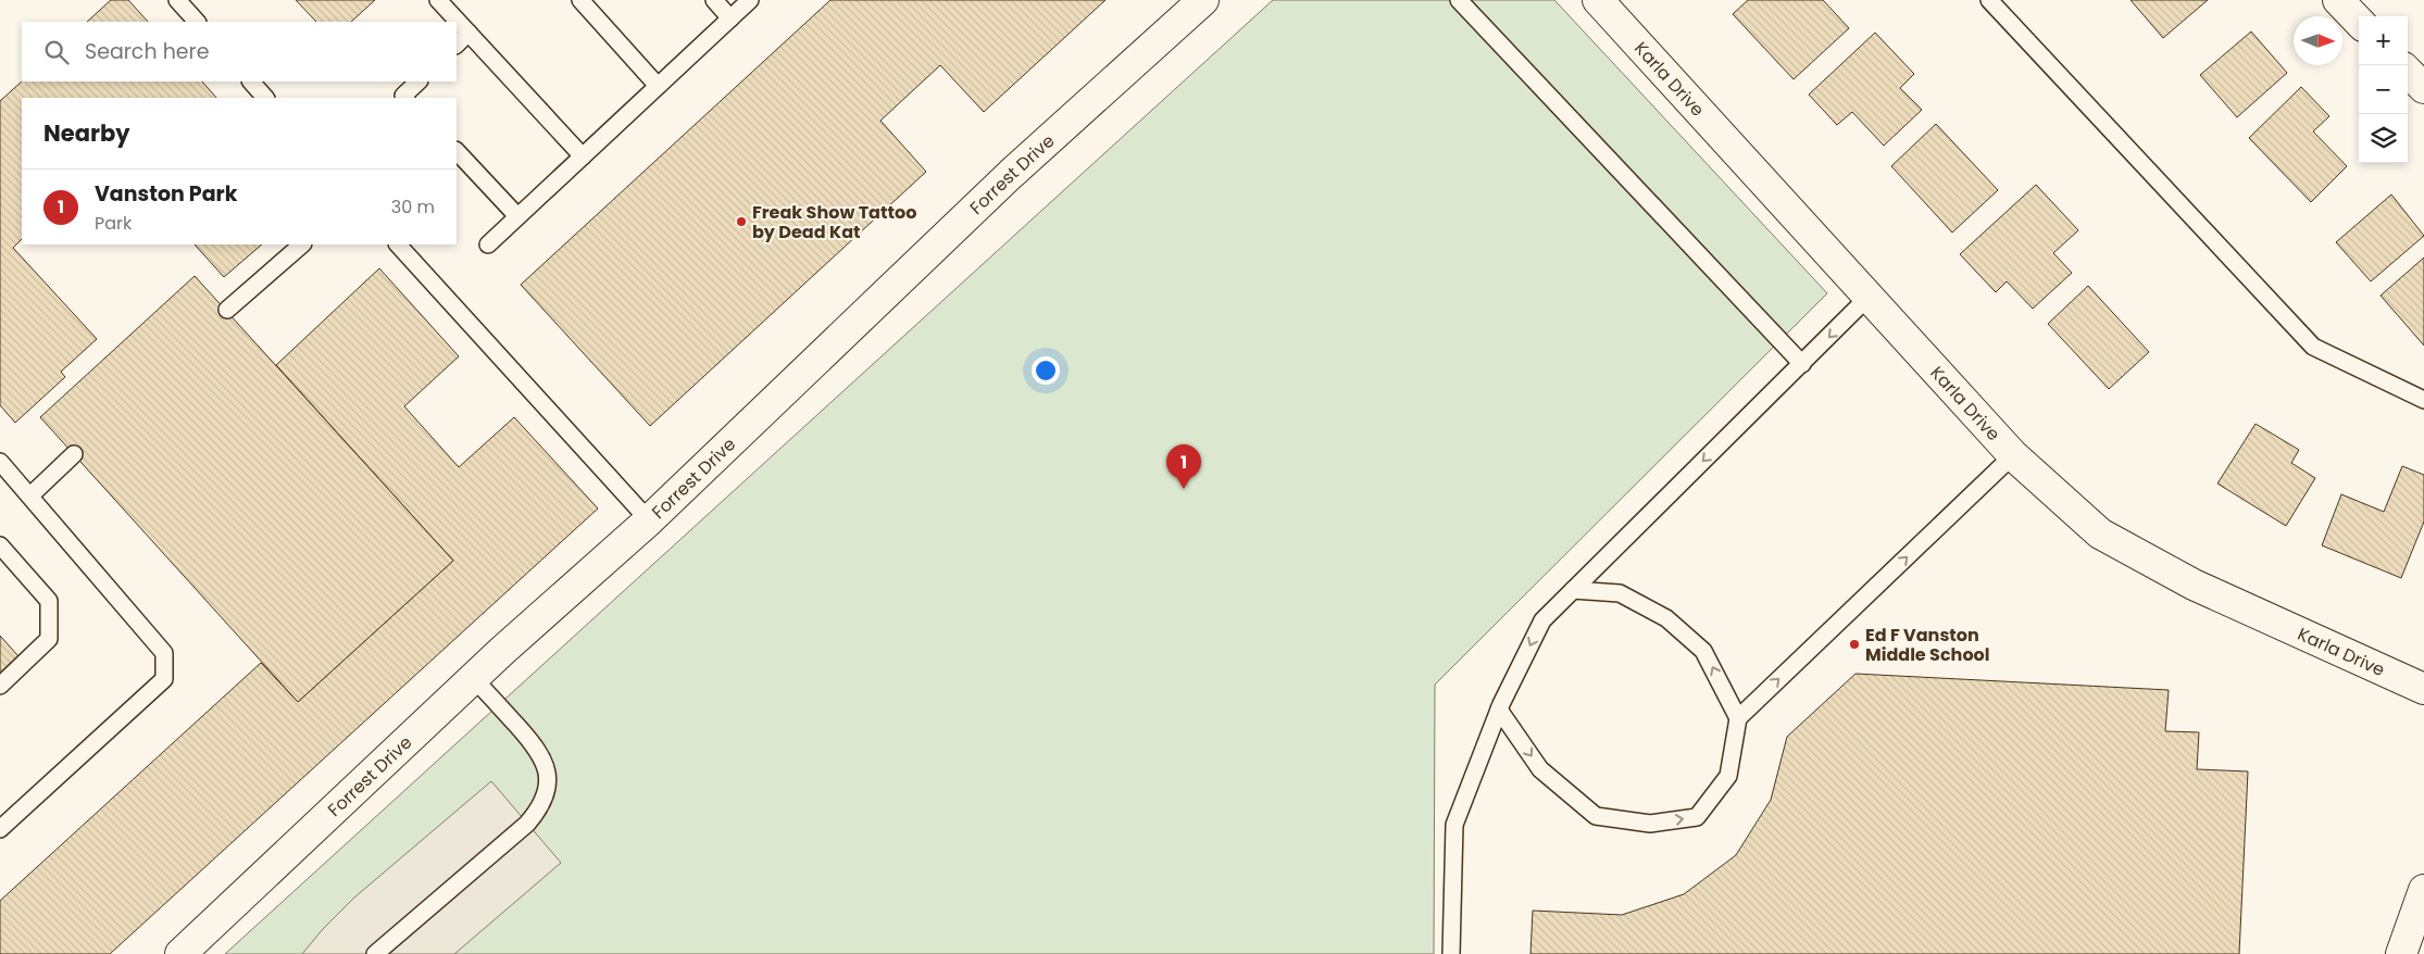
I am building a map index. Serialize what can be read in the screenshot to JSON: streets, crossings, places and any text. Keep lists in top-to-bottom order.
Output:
{
  "streets": {
    "street": ["Karla Drive", "Forrest Drive"]
  },
  "places": ["Freak Show Tattoo by Dead Kat", "Ed F Vanston Middle School"],
  "north": "right",
  "page": {
    "map_buttons": ["+", "−"],
    "search": "Search here",
    "heading": "Nearby",
    "list": [
      {
        "mark": "1",
        "name": "Vanston Park",
        "note": "Park",
        "value": "30 m"
      }
    ],
    "pins": "1"
  }
}
